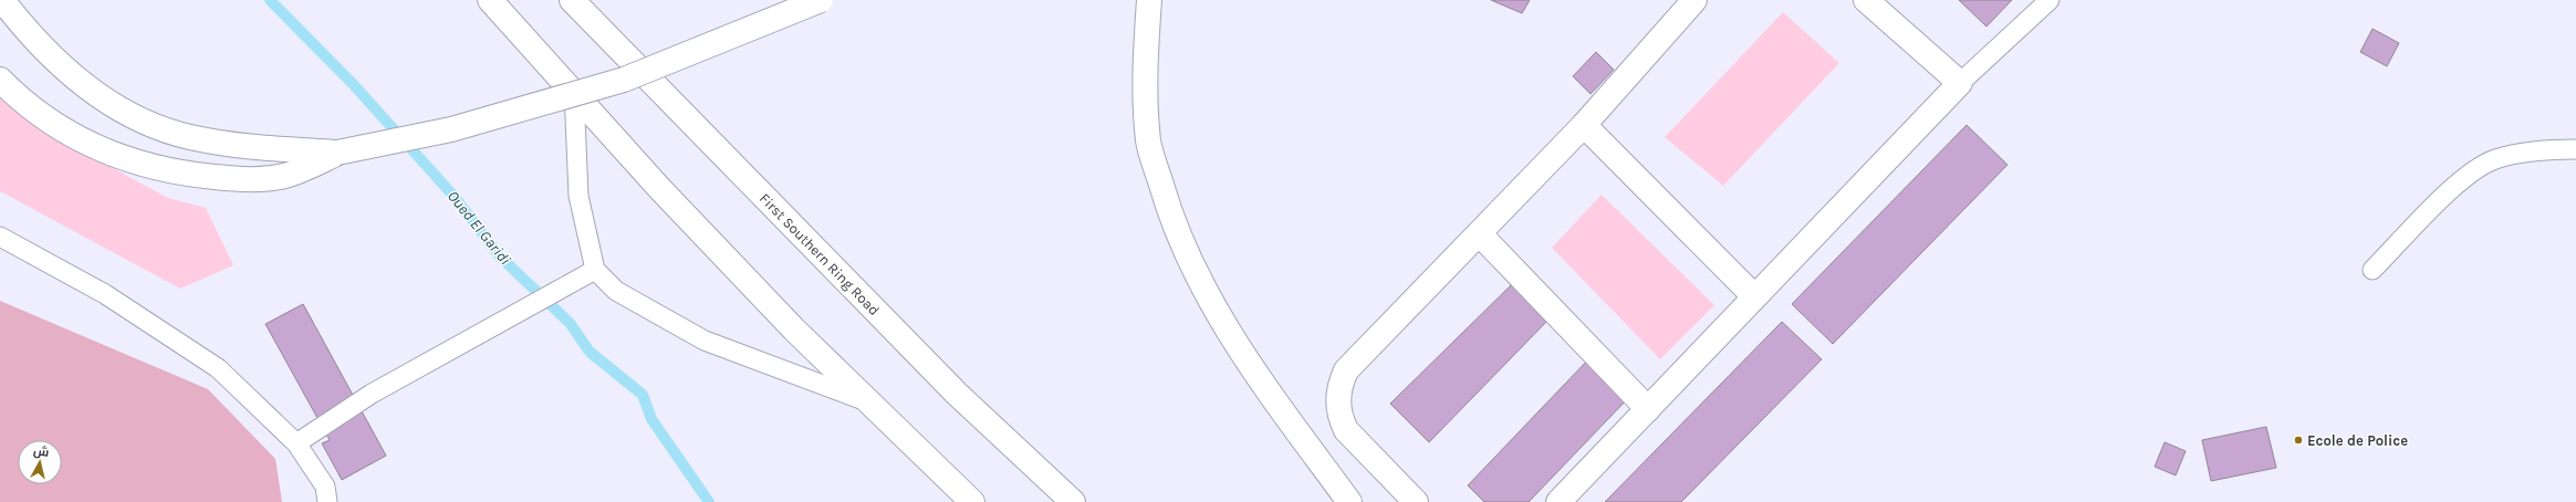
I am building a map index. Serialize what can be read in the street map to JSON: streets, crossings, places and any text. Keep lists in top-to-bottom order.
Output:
{
  "streets": {
    "main road": ["First Southern Ring Road"]
  },
  "water": ["Oued El Garidi"],
  "places": ["Ecole de Police"],
  "north": "top"
}
